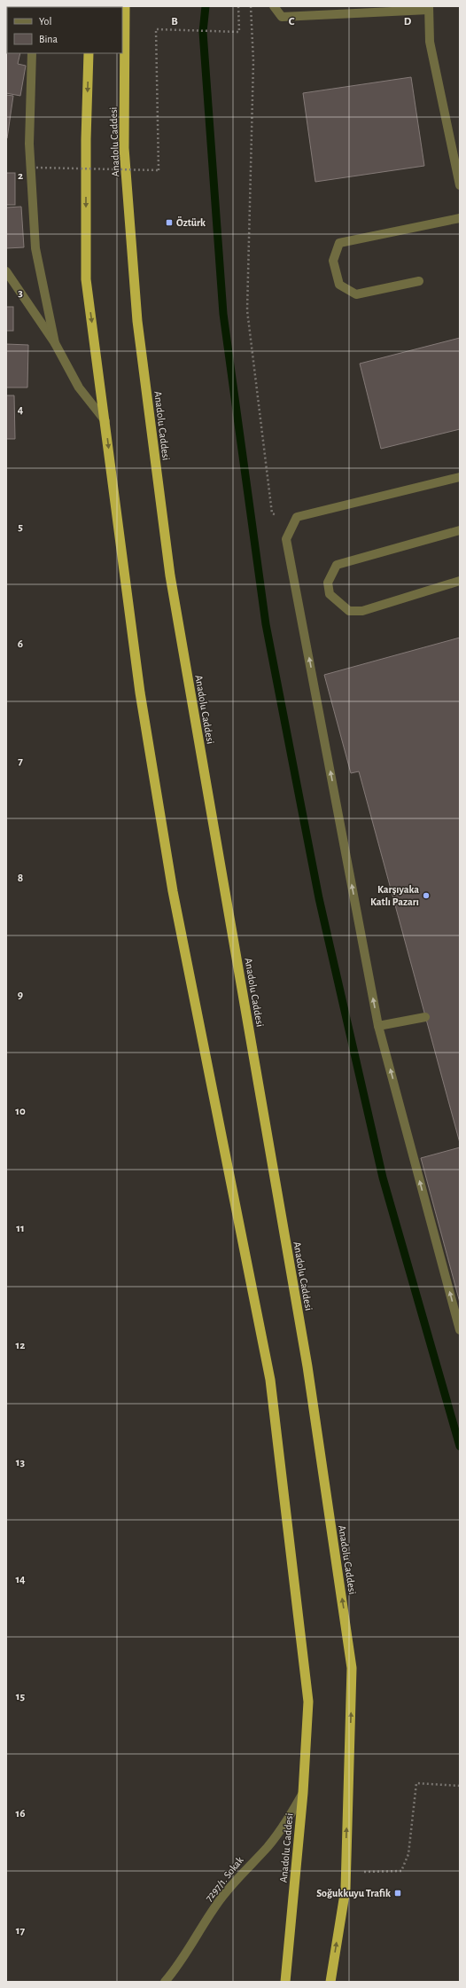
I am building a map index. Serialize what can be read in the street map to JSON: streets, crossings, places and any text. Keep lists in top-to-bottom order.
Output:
{
  "streets": {
    "highway": ["Anadolu Caddesi"],
    "street": ["7297/1. Sokak"]
  },
  "crossings": [
    ["Anadolu Caddesi", "7297/1. Sokak"]
  ],
  "places": {
    "transit": ["Öztürk", "Soğukkuyu Trafik"],
    "other": ["Karşıyaka Katlı Pazarı"]
  },
  "legend": ["Yol", "Bina"],
  "grid": {
    "columns": ["B", "C", "D"],
    "rows": [
      "2",
      "3",
      "4",
      "5",
      "6",
      "7",
      "8",
      "9",
      "10",
      "11",
      "12",
      "13",
      "14",
      "15",
      "16",
      "17"
    ]
  }
}
